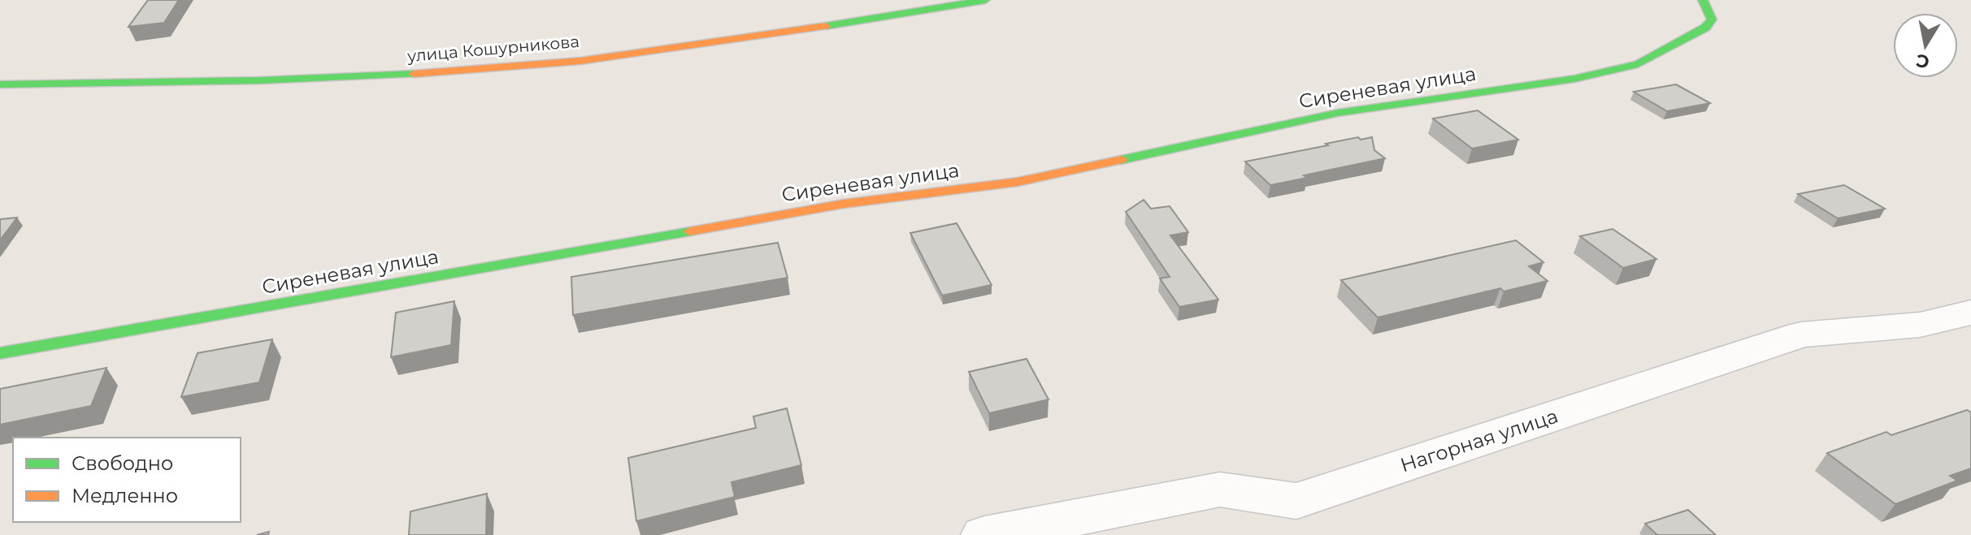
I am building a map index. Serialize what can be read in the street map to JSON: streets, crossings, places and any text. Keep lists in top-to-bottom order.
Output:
{
  "streets": {
    "street": ["улица Кошурникова", "Сиреневая улица", "Нагорная улица"]
  },
  "legend": ["Свободно", "Медленно"],
  "north": "bottom"
}
